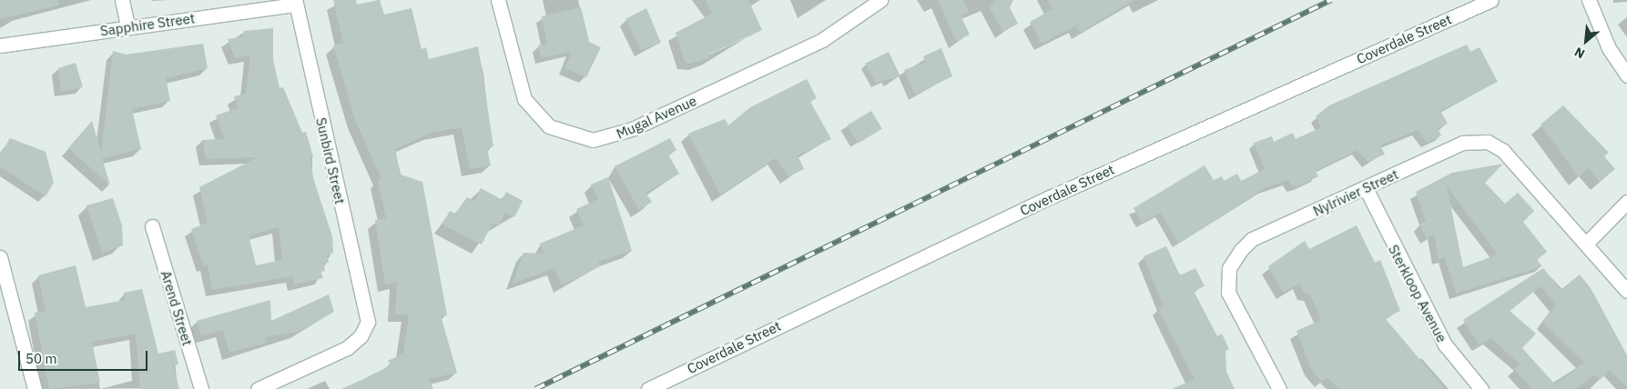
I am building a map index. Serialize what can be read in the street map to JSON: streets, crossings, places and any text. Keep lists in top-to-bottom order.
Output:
{
  "streets": {
    "street": [
      "Sapphire Street",
      "Coverdale Street",
      "Mugal Avenue",
      "Sunbird Street",
      "Nylrivier Street",
      "Sterkloop Avenue",
      "Arend Street"
    ]
  },
  "crossings": [
    ["Sapphire Street", "Sunbird Street"],
    ["Nylrivier Street", "Sterkloop Avenue"]
  ],
  "scale_bar": "50 m",
  "north": "bottom left"
}
